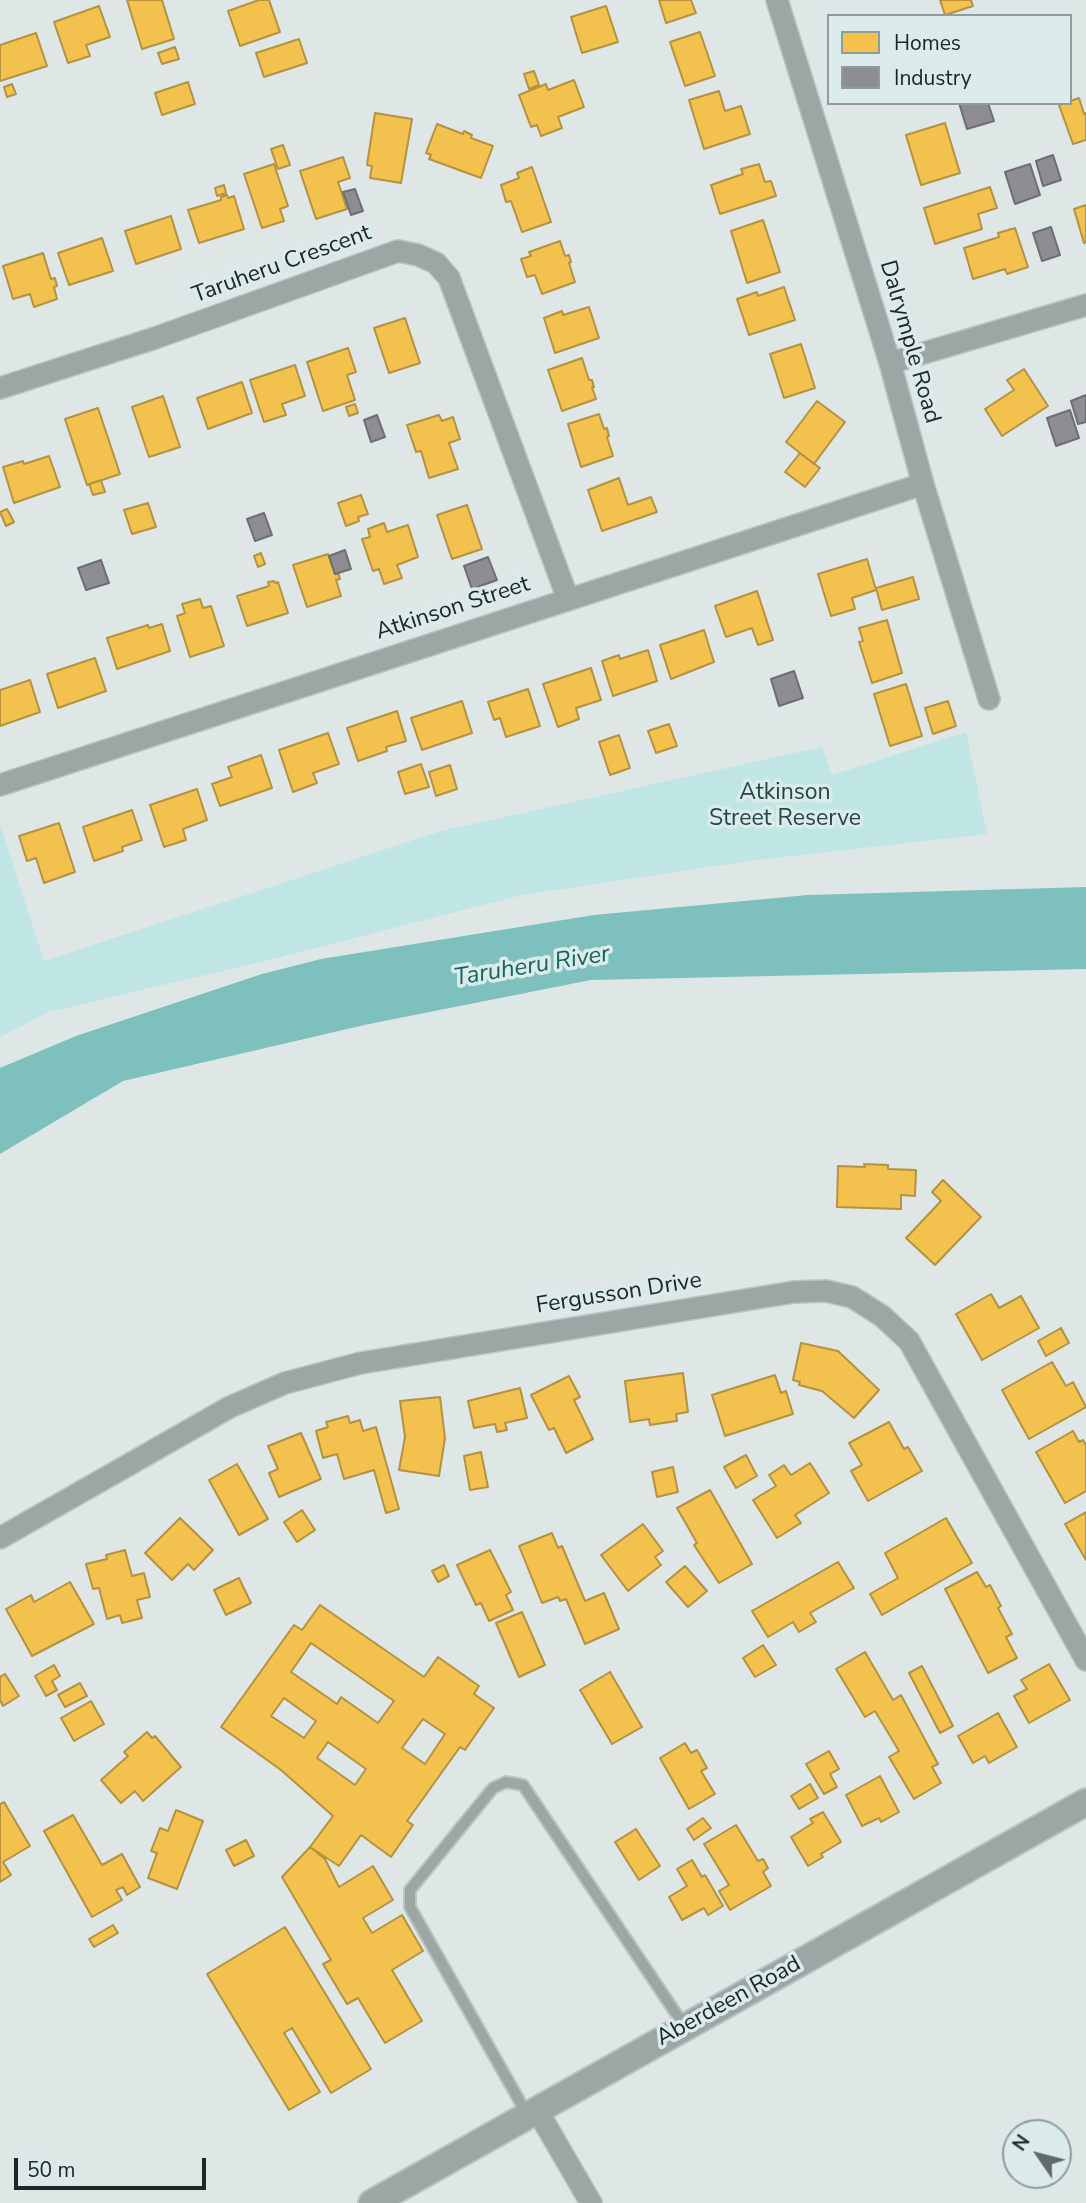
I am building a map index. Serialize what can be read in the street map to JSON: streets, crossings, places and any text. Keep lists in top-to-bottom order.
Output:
{
  "streets": {
    "street": [
      "Taruheru Crescent",
      "Dalrymple Road",
      "Atkinson Street",
      "Fergusson Drive",
      "Aberdeen Road"
    ]
  },
  "crossings": [
    ["Taruheru Crescent", "Atkinson Street"],
    ["Dalrymple Road", "Atkinson Street"]
  ],
  "water": ["Taruheru River"],
  "parks": ["Atkinson Street Reserve"],
  "legend": ["Homes", "Industry"],
  "scale_bar": "50 m",
  "north": "top left"
}
